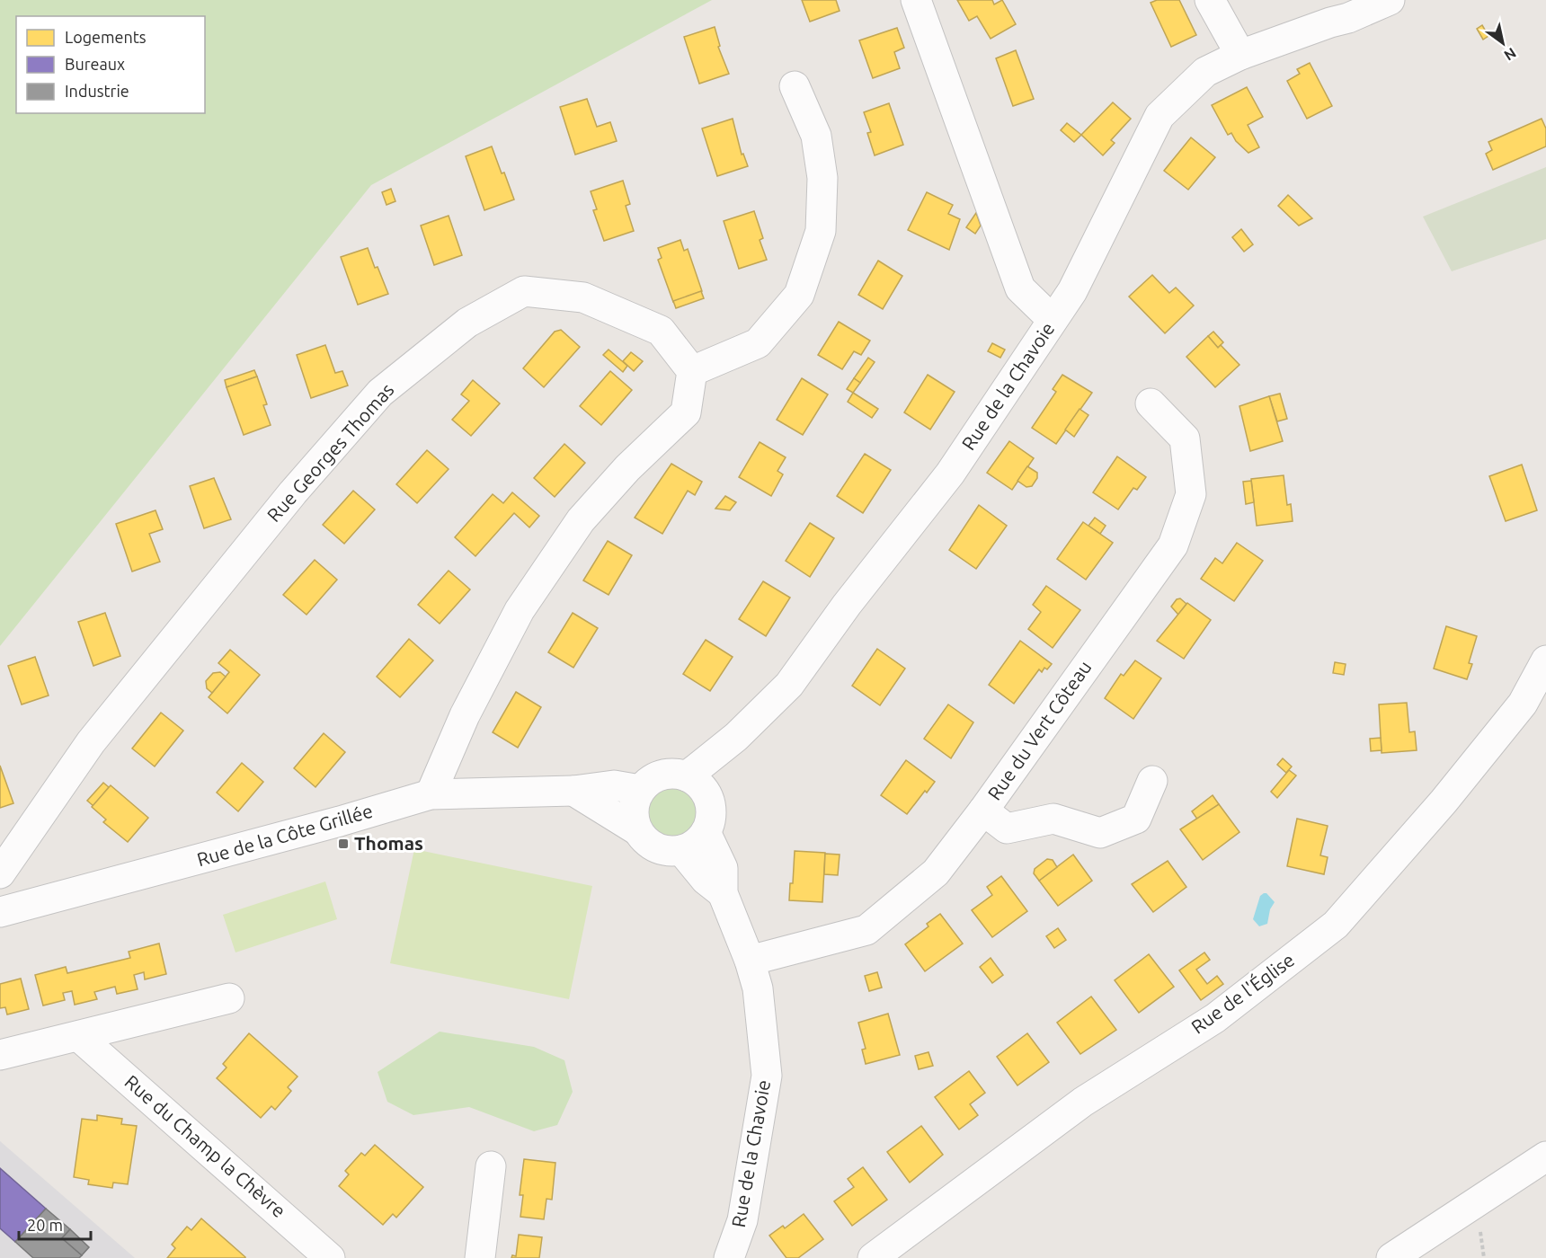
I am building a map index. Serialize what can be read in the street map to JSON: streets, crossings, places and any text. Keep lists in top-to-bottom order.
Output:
{
  "streets": {
    "street": [
      "Rue de la Chavoie",
      "Rue Georges Thomas",
      "Rue du Vert Côteau",
      "Rue de la Côte Grillée",
      "Rue de l'Église",
      "Rue du Champ la Chèvre"
    ]
  },
  "crossings": [
    ["Rue de la Chavoie", "Rue du Vert Côteau"],
    ["Rue de la Chavoie", "Rue de la Côte Grillée"]
  ],
  "places": {
    "transit": ["Thomas"]
  },
  "legend": ["Logements", "Bureaux", "Industrie"],
  "scale_bar": "20 m",
  "north": "bottom right"
}
